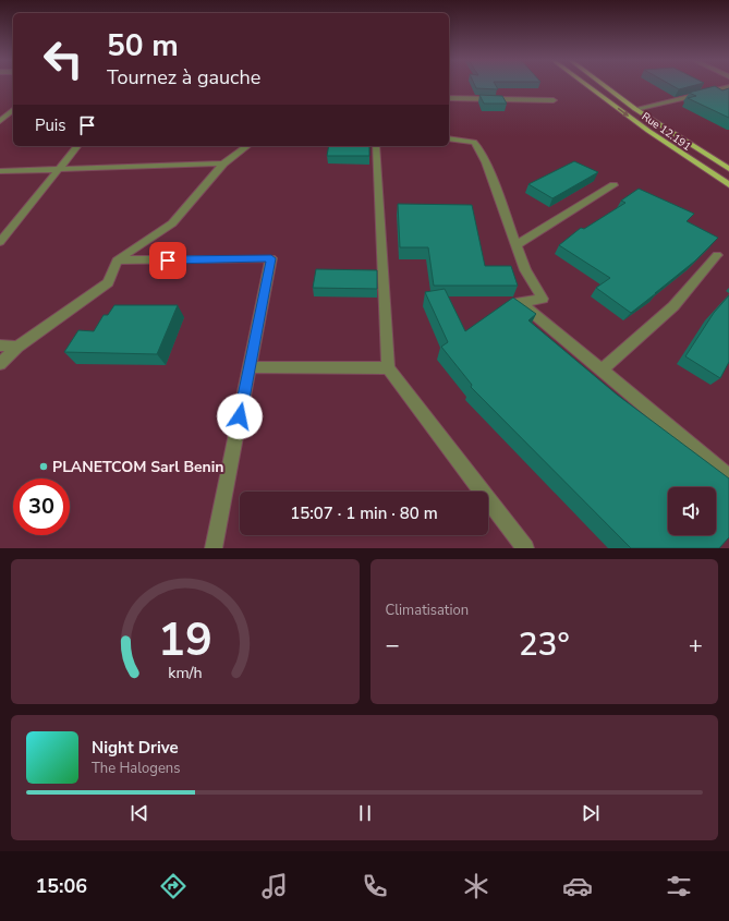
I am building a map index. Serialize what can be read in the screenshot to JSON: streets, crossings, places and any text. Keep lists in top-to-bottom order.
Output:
{
  "streets": {
    "main road": ["Rue 12.191"]
  },
  "places": ["PLANETCOM Sarl Benin"],
  "page": {
    "turn": ["50 m", "Tournez à gauche"],
    "then": "Puis",
    "limit": "30",
    "trip": "15:07 · 1 min · 80 m",
    "tile": "Climatisation",
    "heat": ["−", "23°", "+"],
    "song": ["Night Drive", "The Halogens"],
    "tabs": "15:06",
    "gauge": ["19", "km/h"]
  }
}
